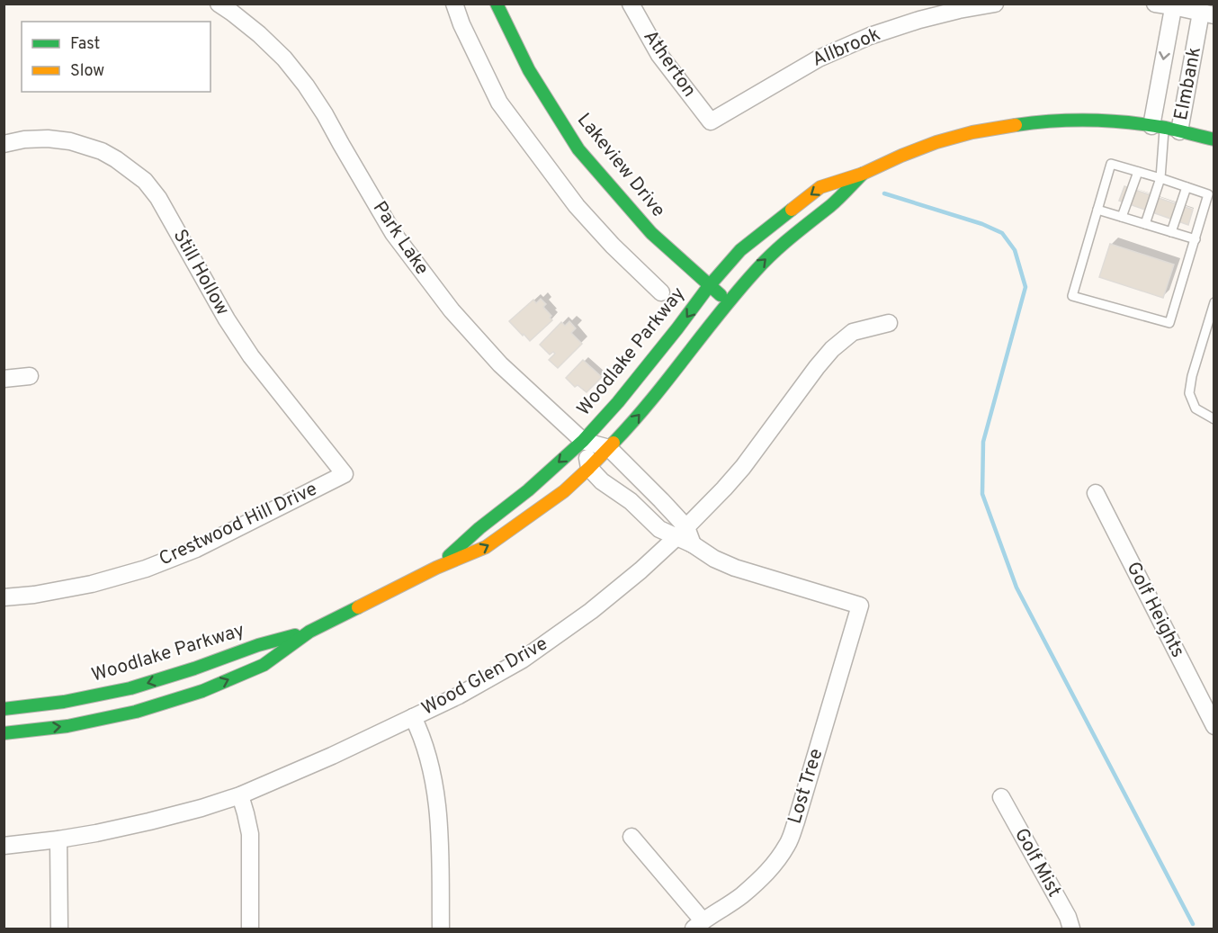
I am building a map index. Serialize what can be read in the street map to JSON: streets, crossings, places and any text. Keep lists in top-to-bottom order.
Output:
{
  "streets": {
    "street": [
      "Allbrook",
      "Atherton",
      "Elmbank",
      "Lakeview Drive",
      "Park Lake",
      "Still Hollow",
      "Woodlake Parkway",
      "Crestwood Hill Drive",
      "Golf Heights",
      "Wood Glen Drive",
      "Lost Tree",
      "Golf Mist"
    ]
  },
  "crossings": [
    ["Allbrook", "Atherton"],
    ["Elmbank", "Woodlake Parkway"],
    ["Lakeview Drive", "Woodlake Parkway"],
    ["Park Lake", "Woodlake Parkway"],
    ["Still Hollow", "Crestwood Hill Drive"],
    ["Wood Glen Drive", "Lost Tree"]
  ],
  "legend": ["Fast", "Slow"]
}
